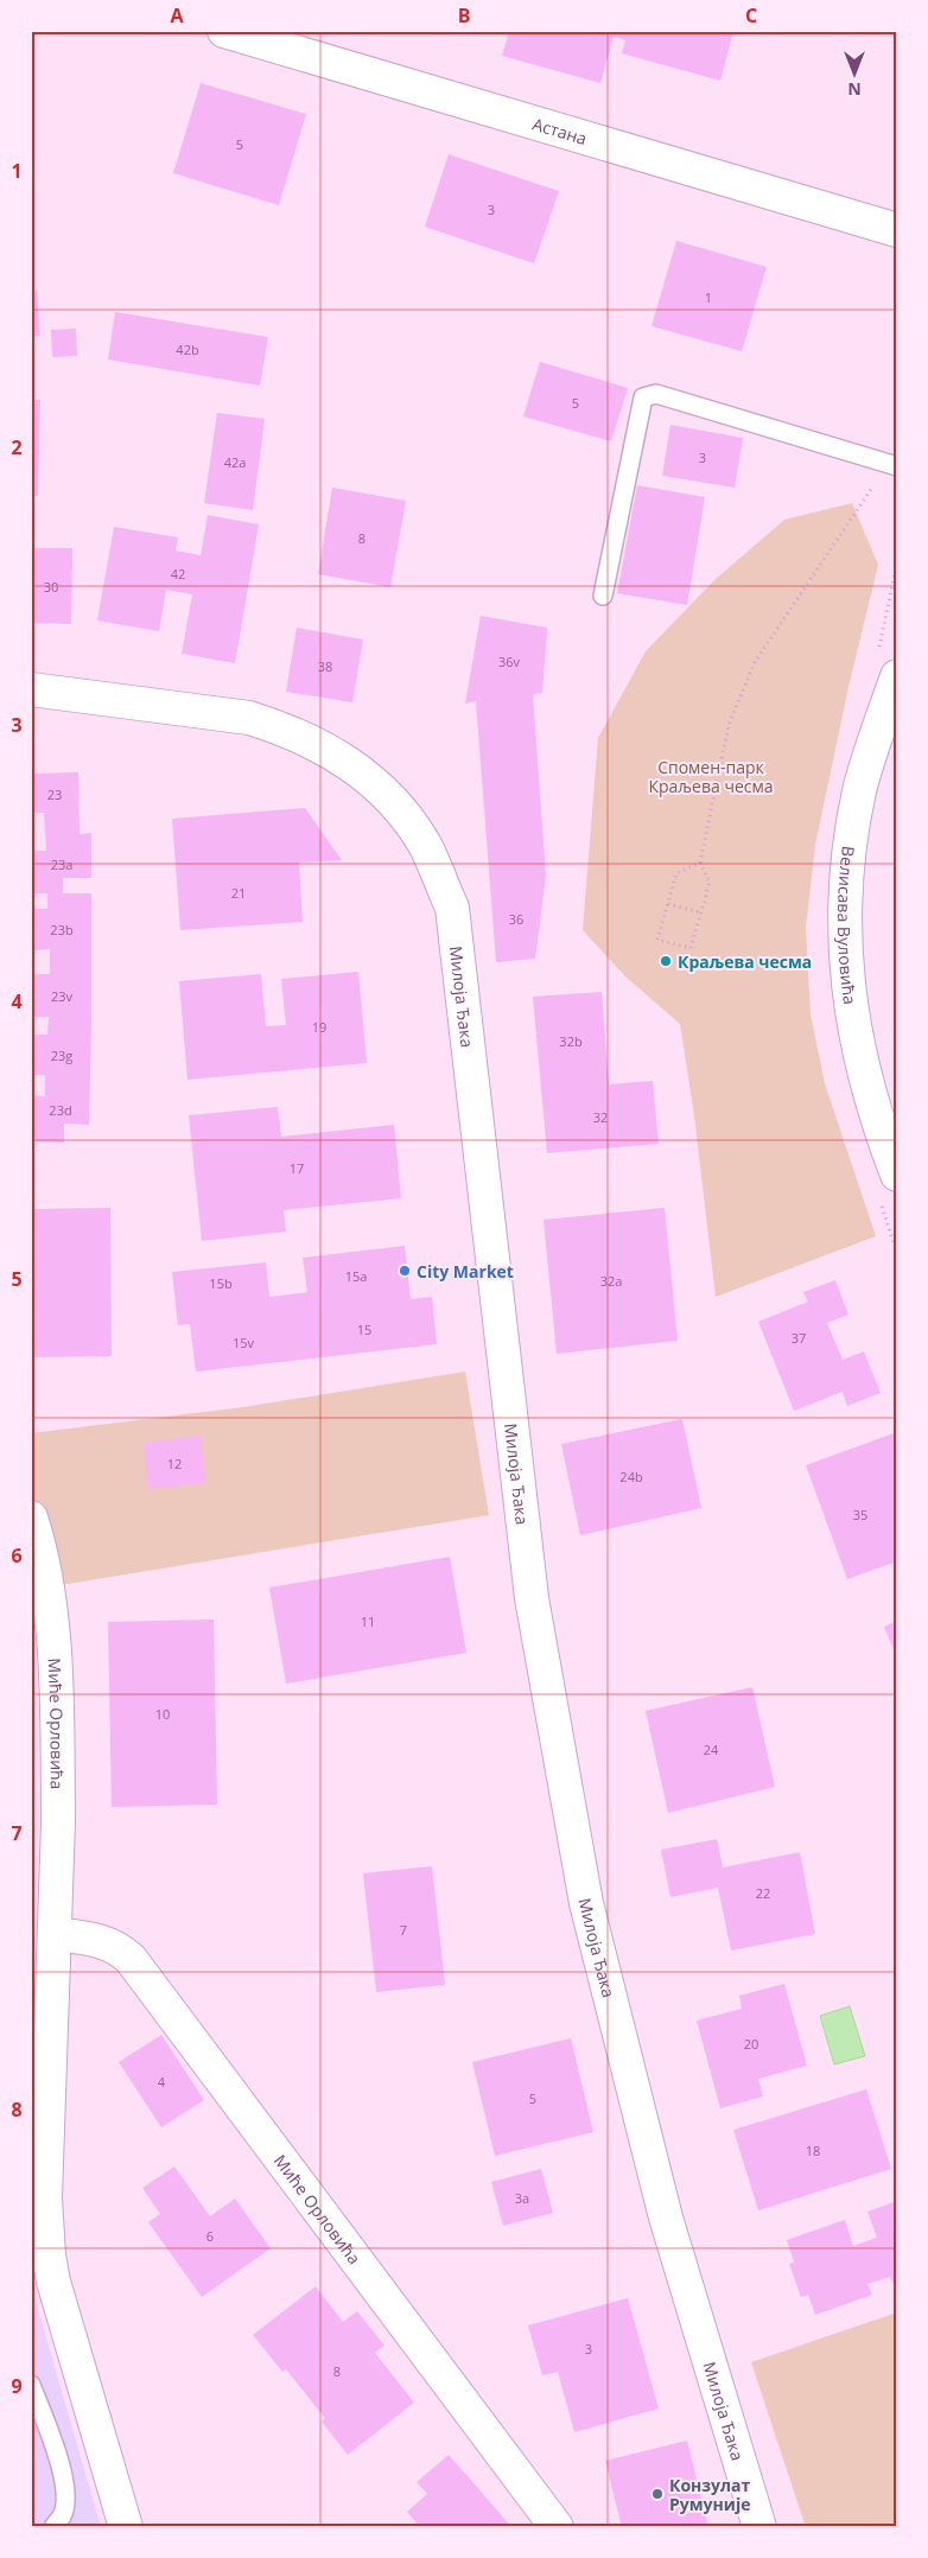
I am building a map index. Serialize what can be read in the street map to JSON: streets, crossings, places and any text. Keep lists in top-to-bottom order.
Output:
{
  "streets": {
    "street": [
      "Астана",
      "Велисава Вуловића",
      "Милоја Ђака",
      "Миће Орловића"
    ]
  },
  "parks": ["Спомен-парк Краљева чесма"],
  "places": ["Краљева чесма", "City Market", "Конзулат Румуније"],
  "house_numbers": [
    "5",
    "3",
    "1",
    "42b",
    "5",
    "3",
    "42a",
    "8",
    "42",
    "30",
    "36v",
    "38",
    "23",
    "23a",
    "21",
    "36",
    "23b",
    "23v",
    "19",
    "32b",
    "23g",
    "23d",
    "32",
    "17",
    "15a",
    "32a",
    "15b",
    "15",
    "37",
    "15v",
    "12",
    "24b",
    "35",
    "11",
    "10",
    "24",
    "22",
    "7",
    "20",
    "4",
    "5",
    "18",
    "3a",
    "6",
    "3",
    "8"
  ],
  "north": "bottom",
  "grid": {
    "columns": ["A", "B", "C"],
    "rows": [
      "1",
      "2",
      "3",
      "4",
      "5",
      "6",
      "7",
      "8",
      "9"
    ]
  }
}
